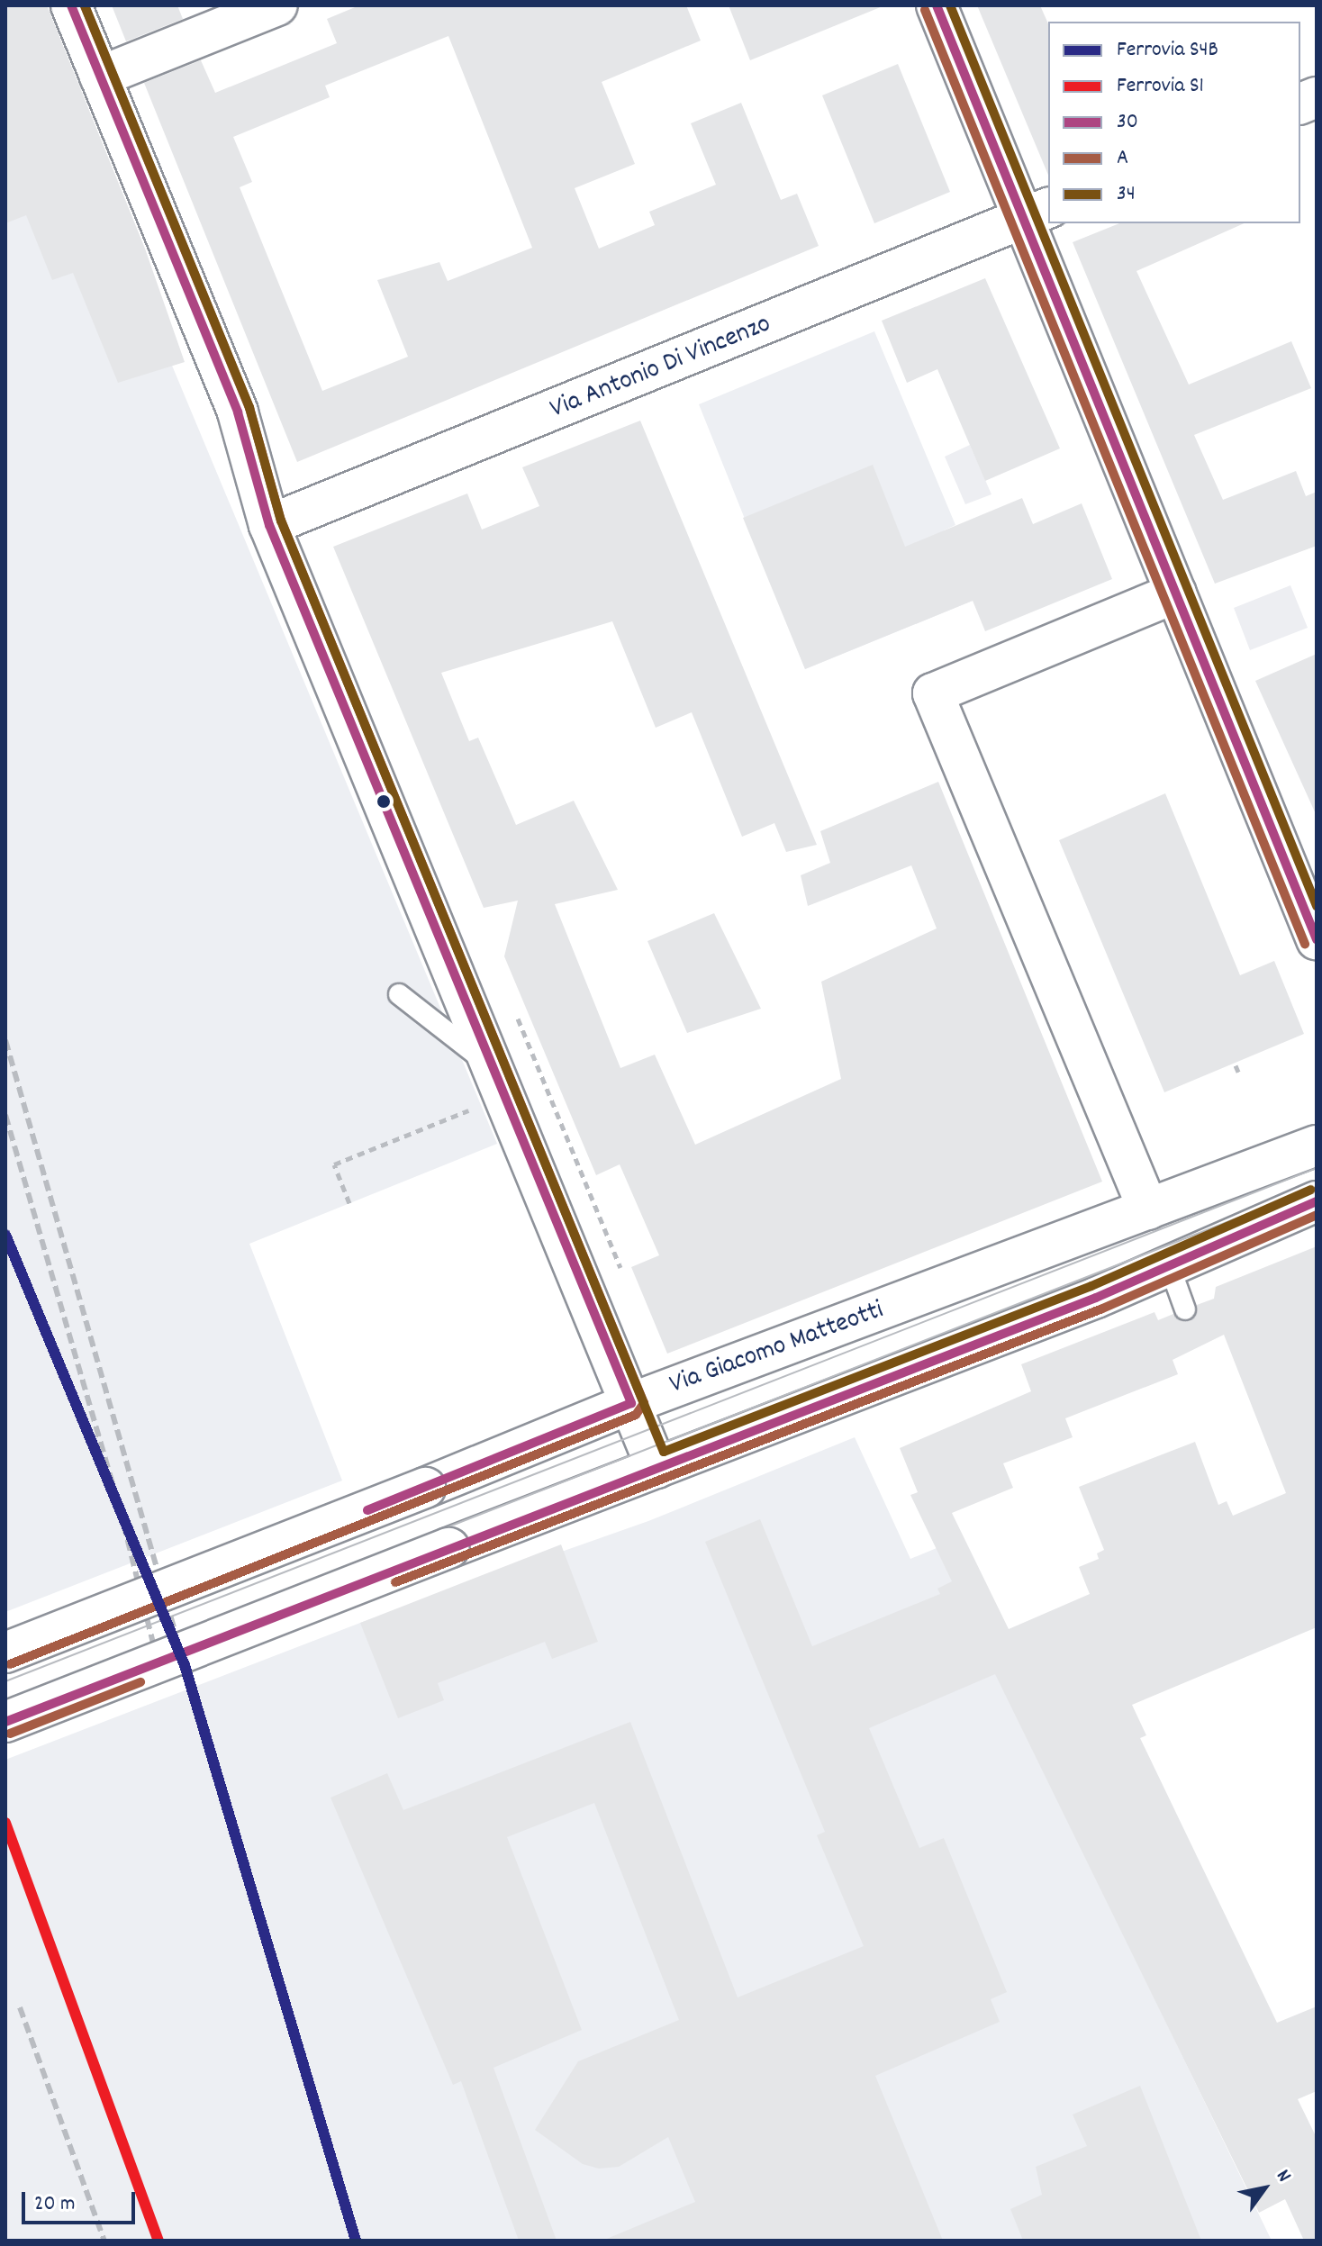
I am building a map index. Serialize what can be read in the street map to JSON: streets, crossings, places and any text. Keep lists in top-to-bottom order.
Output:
{
  "streets": {
    "street": ["Via Antonio Di Vincenzo", "Via Giacomo Matteotti"]
  },
  "lines": [
    "transit line 30",
    "transit line A",
    "transit line 34",
    "rail line S4B",
    "rail line S1"
  ],
  "legend": [
    "Ferrovia S4B",
    "Ferrovia S1",
    "30",
    "A",
    "34"
  ],
  "scale_bar": "20 m",
  "north": "top right"
}
